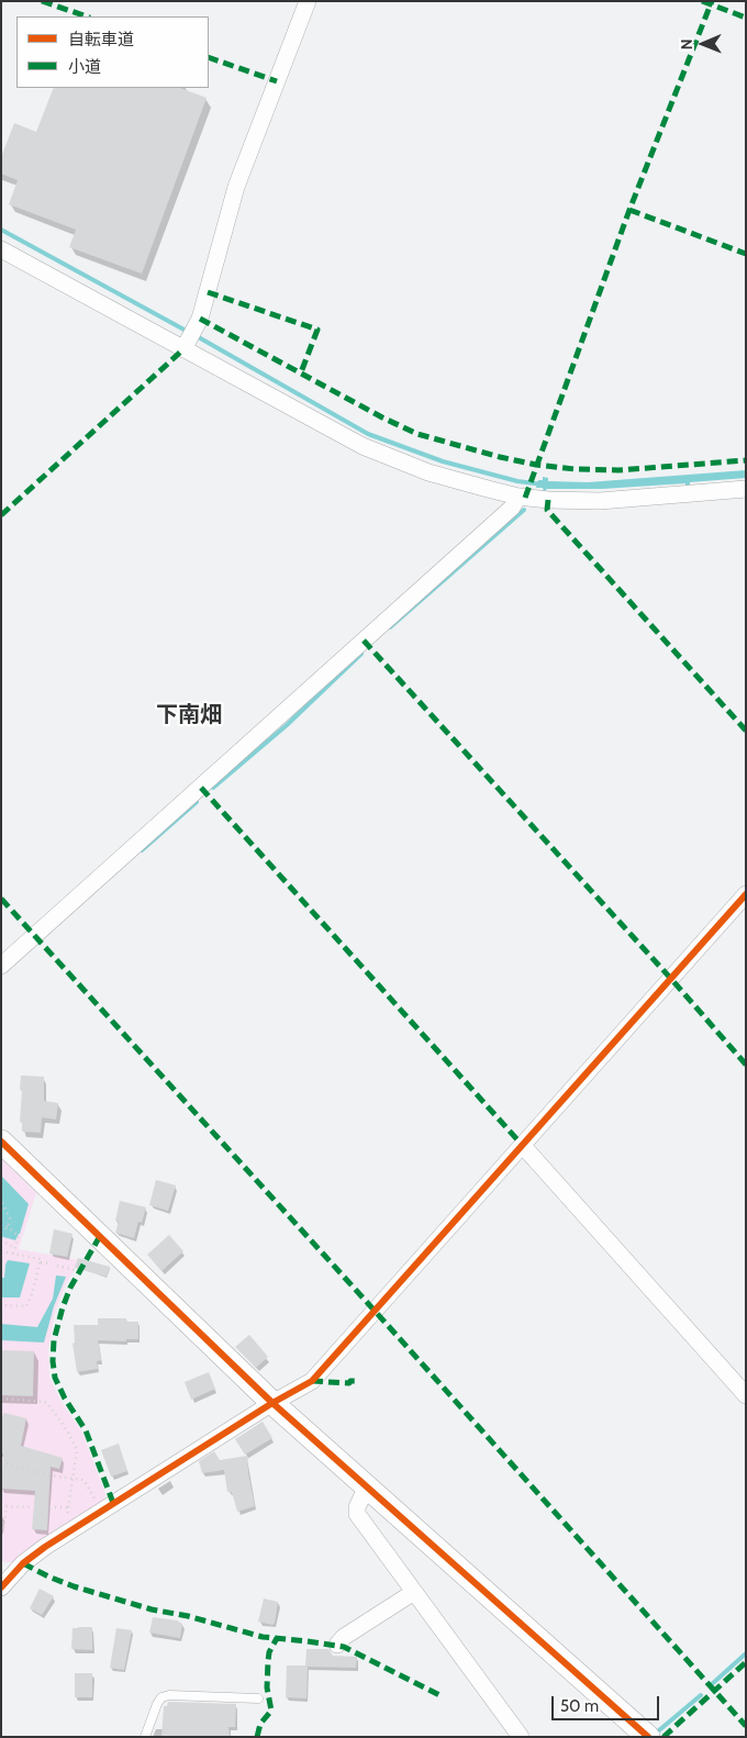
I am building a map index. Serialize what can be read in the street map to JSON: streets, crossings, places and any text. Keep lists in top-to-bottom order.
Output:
{
  "districts": ["下南畑"],
  "legend": ["自転車道", "小道"],
  "scale_bar": "50 m",
  "north": "left"
}
